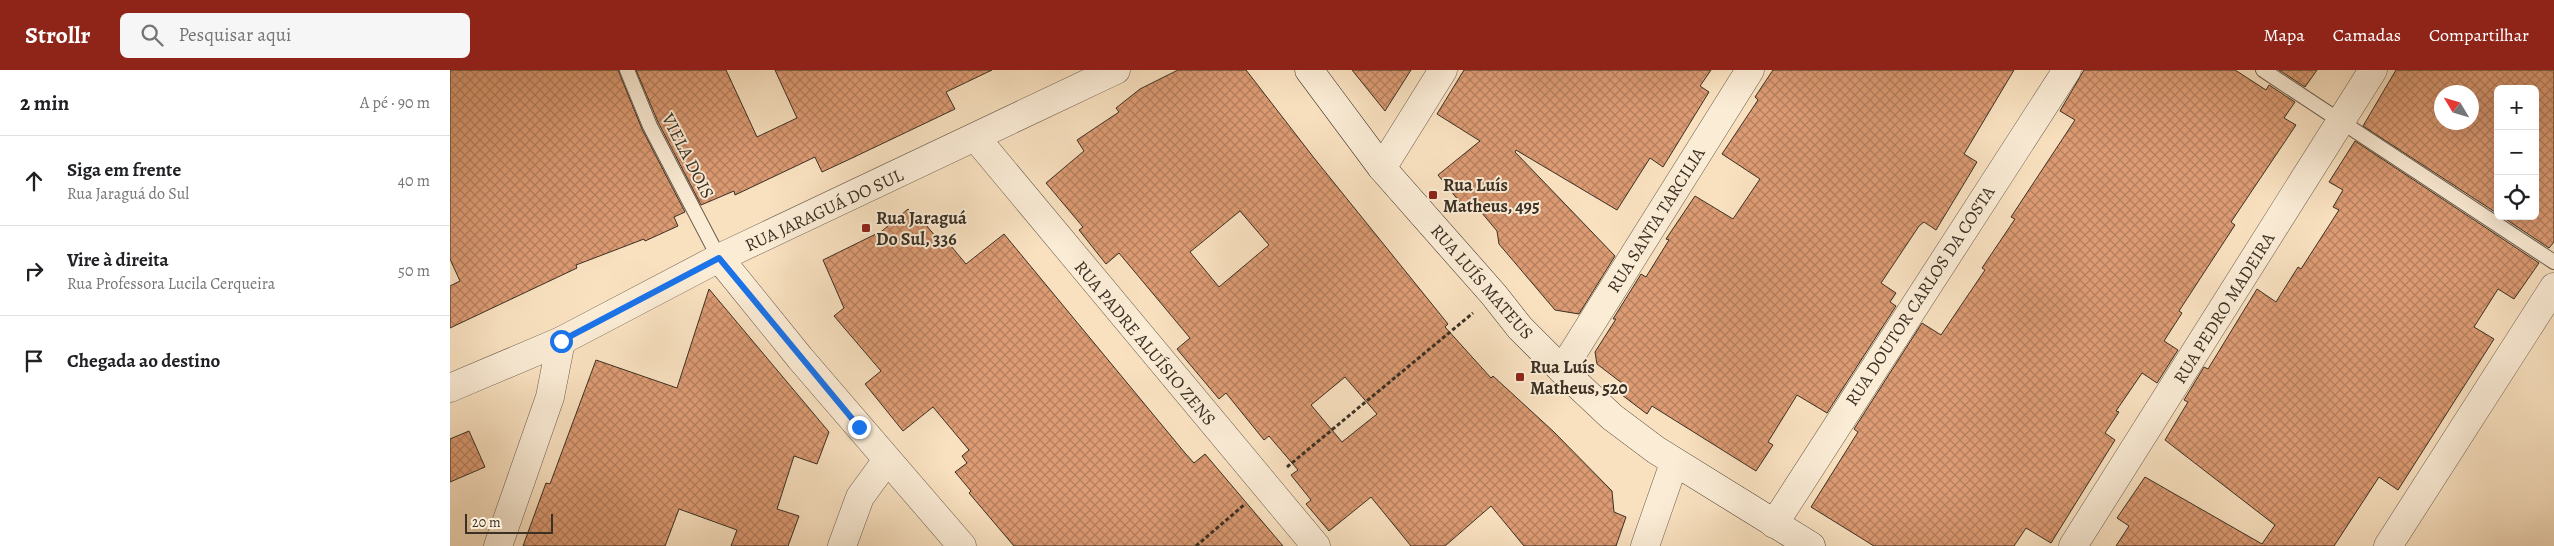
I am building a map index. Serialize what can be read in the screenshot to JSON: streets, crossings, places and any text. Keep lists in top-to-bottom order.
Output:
{
  "streets": {
    "street": [
      "RUA JARAGUÁ DO SUL",
      "RUA SANTA TARCILIA",
      "RUA LUÍS MATEUS",
      "RUA DOUTOR CARLOS DA COSTA",
      "RUA PEDRO MADEIRA",
      "RUA PADRE ALUÍSIO ZENS"
    ],
    "lane": ["VIELA DOIS"]
  },
  "crossings": [
    ["VIELA DOIS", "RUA JARAGUÁ DO SUL"],
    ["RUA JARAGUÁ DO SUL", "RUA PADRE ALUÍSIO ZENS"],
    ["RUA SANTA TARCILIA", "RUA LUÍS MATEUS"],
    ["RUA LUÍS MATEUS", "RUA DOUTOR CARLOS DA COSTA"]
  ],
  "places": {
    "transit": ["Rua Luís Matheus, 495", "Rua Jaraguá Do Sul, 336", "Rua Luís Matheus, 520"]
  },
  "scale_bar": "20 m",
  "north": "top left",
  "page": {
    "header": "Strollr",
    "search": "Pesquisar aqui",
    "nav": ["Mapa", "Camadas", "Compartilhar"],
    "heading": ["2 min", "A pé · 90 m"],
    "map_buttons": ["+", "−"],
    "list": [
      ["Siga em frente", "Rua Jaraguá do Sul", "40 m"],
      ["Vire à direita", "Rua Professora Lucila Cerqueira", "50 m"],
      "Chegada ao destino"
    ],
    "scale": "20 m"
  }
}
